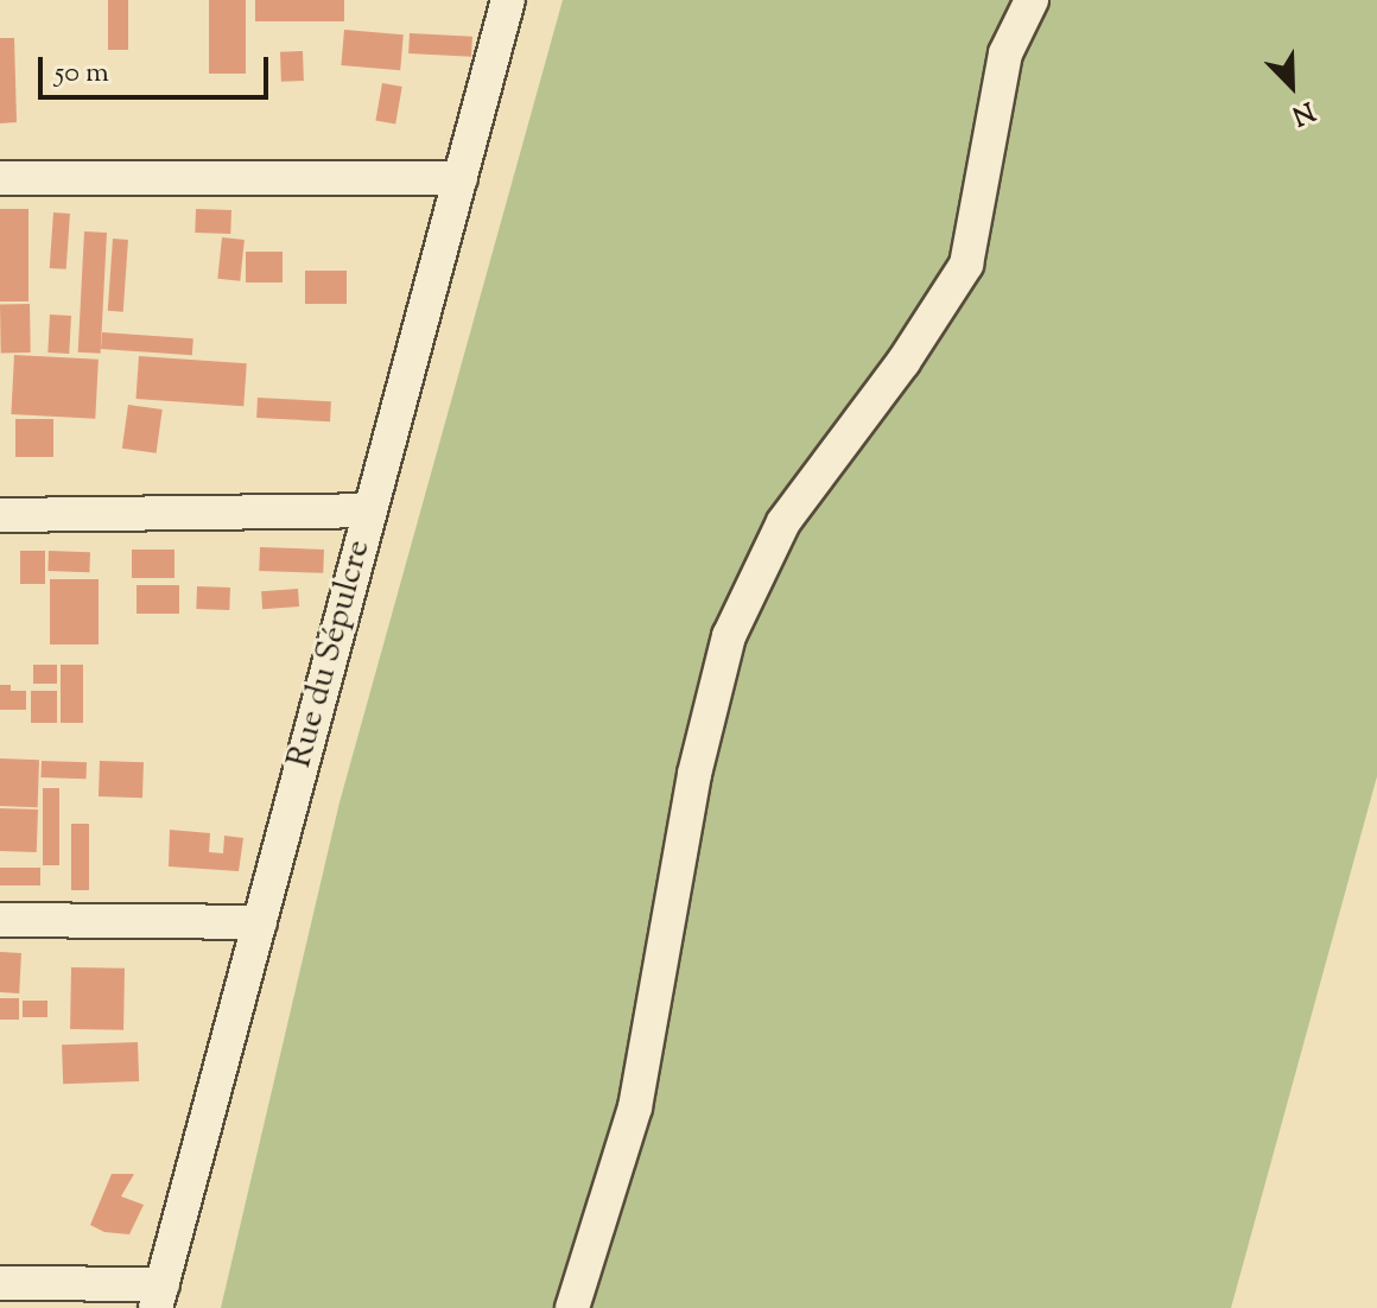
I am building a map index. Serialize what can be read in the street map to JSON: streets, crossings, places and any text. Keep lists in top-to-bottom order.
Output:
{
  "streets": {
    "street": ["Rue du Sépulcre"]
  },
  "scale_bar": "50 m",
  "north": "bottom right"
}
